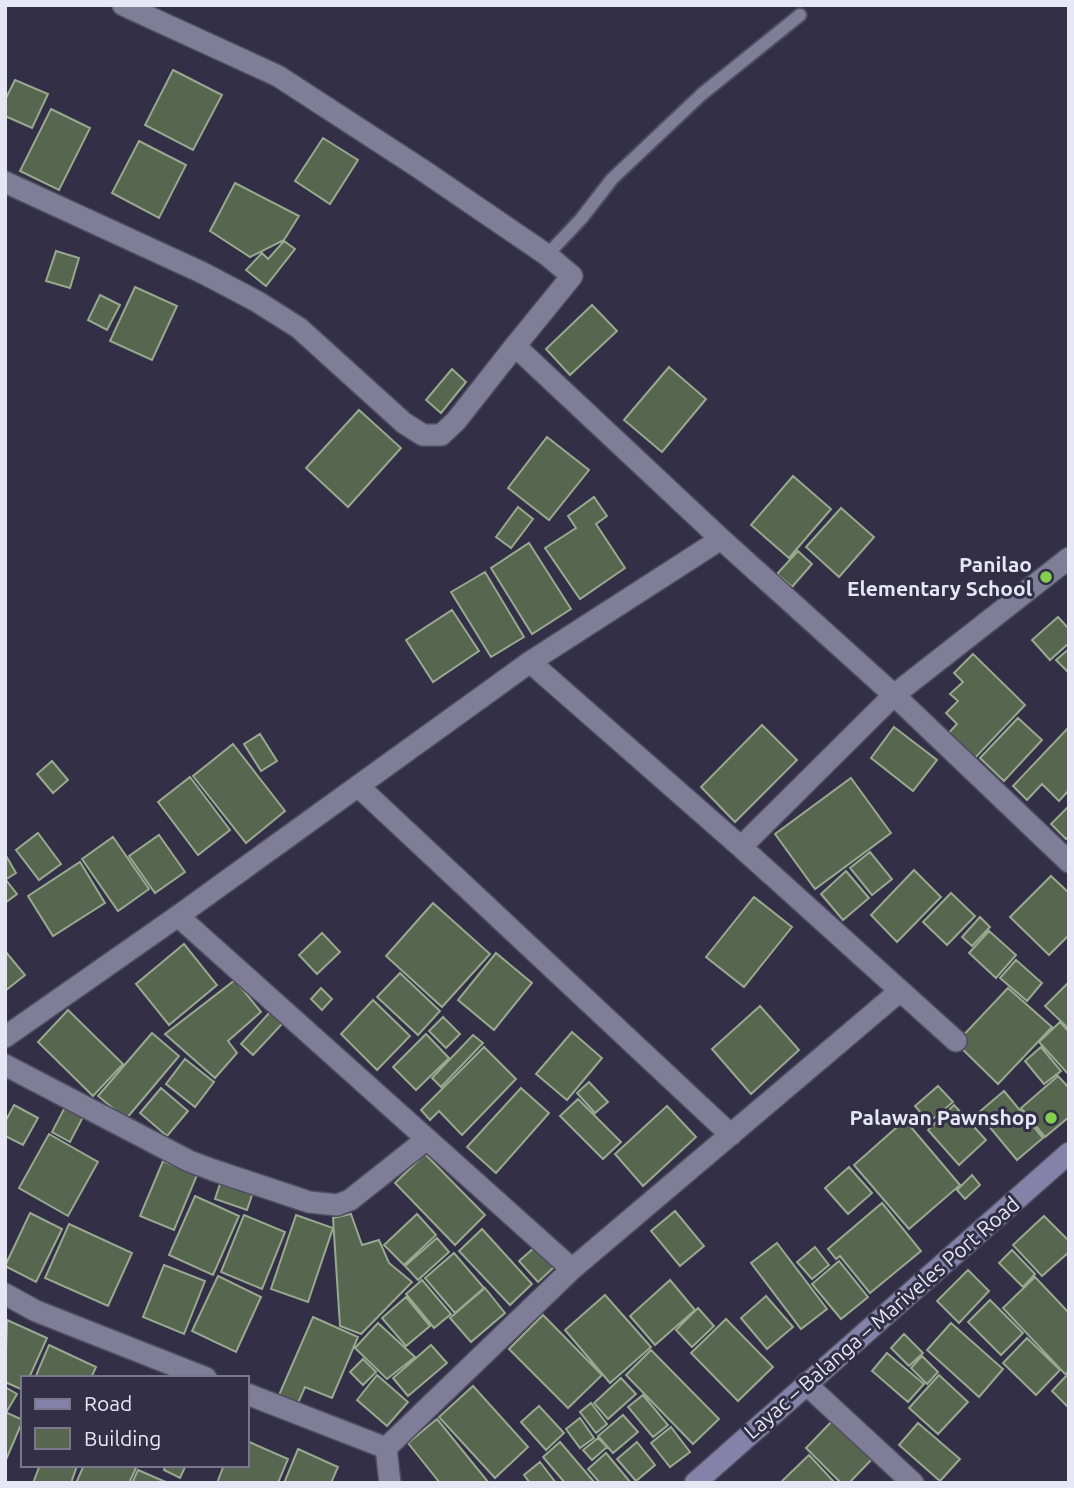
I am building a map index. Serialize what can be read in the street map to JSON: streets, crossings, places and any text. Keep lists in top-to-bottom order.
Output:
{
  "streets": {
    "main road": ["Layac – Balanga – Mariveles Port Road"]
  },
  "places": ["Panilao Elementary School", "Palawan Pawnshop"],
  "legend": ["Road", "Building"]
}
